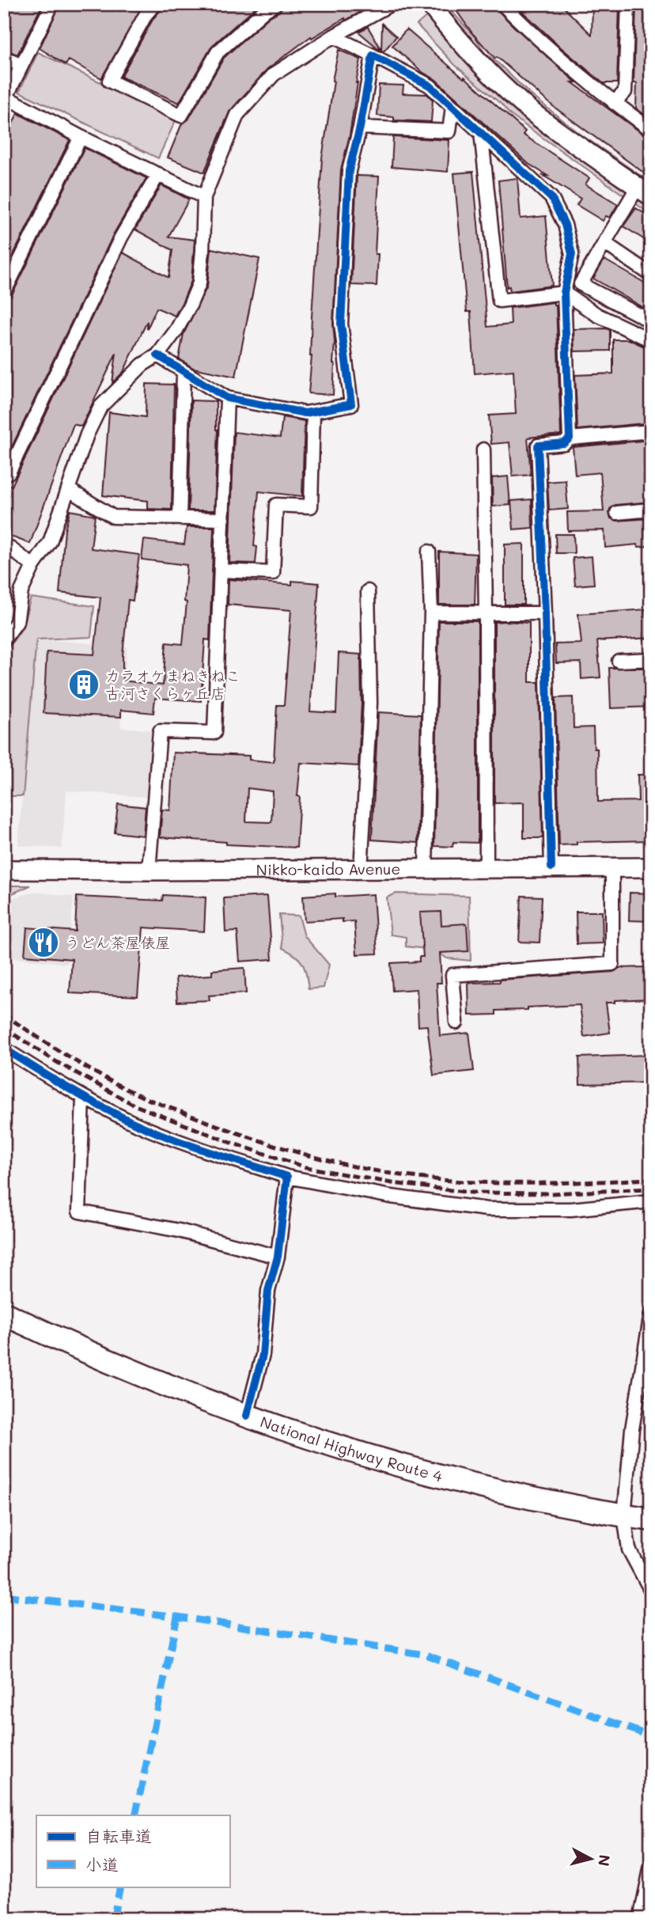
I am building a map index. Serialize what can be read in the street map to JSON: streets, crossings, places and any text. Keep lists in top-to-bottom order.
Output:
{
  "streets": {
    "highway": ["National Highway Route 4"],
    "main road": ["Nikko-kaido Avenue"]
  },
  "places": {
    "building": ["カラオケまねきねこ 古河さくらヶ丘店"],
    "restaurant": ["うどん茶屋俵屋"]
  },
  "legend": ["自転車道", "小道"],
  "north": "right"
}
